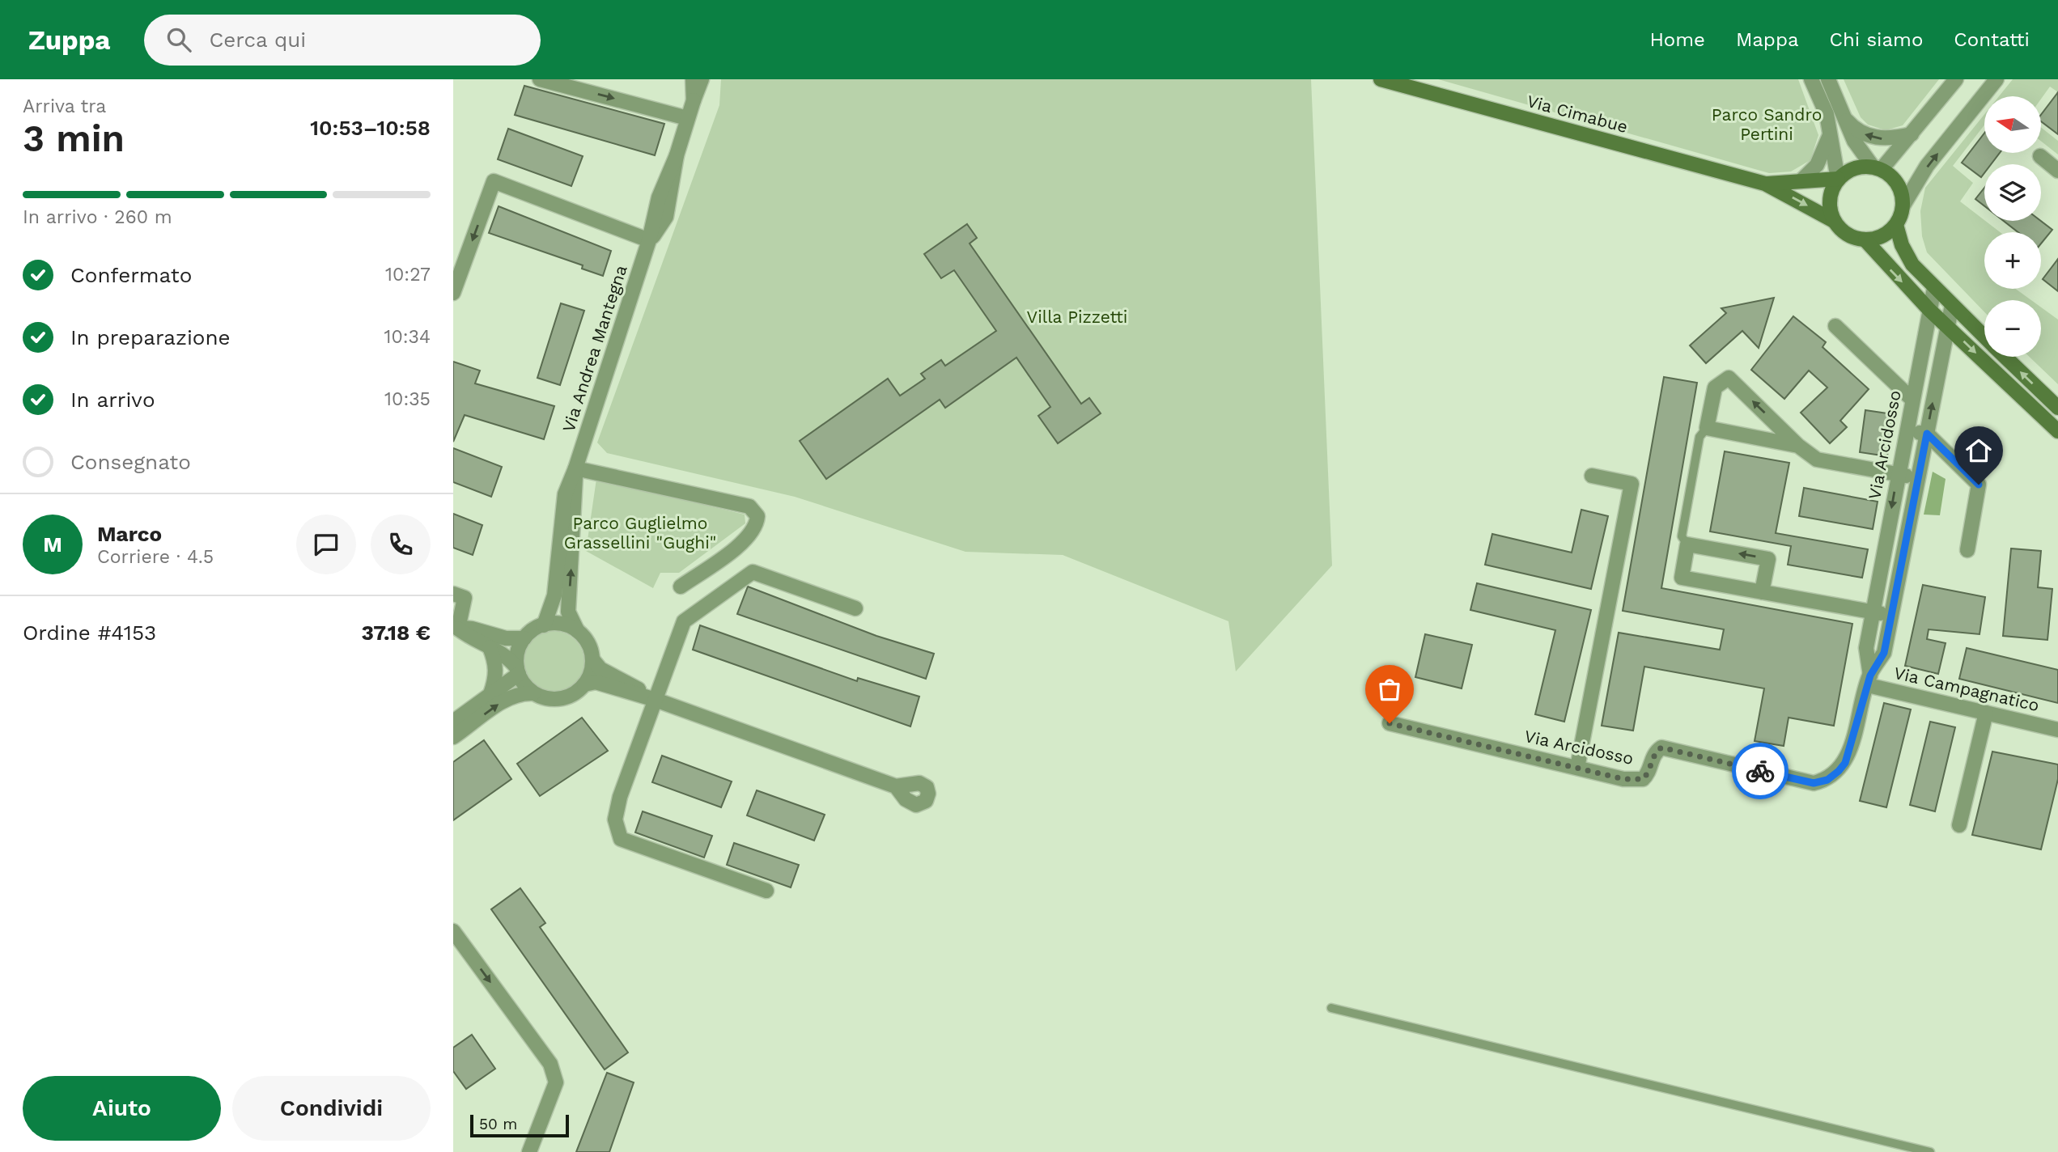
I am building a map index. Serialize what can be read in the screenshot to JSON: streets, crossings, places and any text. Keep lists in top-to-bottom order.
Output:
{
  "streets": {
    "main road": ["Via Cimabue"],
    "street": ["Via Andrea Mantegna", "Via Arcidosso", "Via Campagnatico"]
  },
  "crossings": [
    ["Via Arcidosso", "Via Campagnatico"]
  ],
  "parks": ["Parco Sandro Pertini", "Villa Pizzetti", "Parco Guglielmo Grassellini \"Gughi\""],
  "scale_bar": "50 m",
  "north": "left",
  "page": {
    "header": "Zuppa",
    "search": "Cerca qui",
    "nav": [
      "Home",
      "Mappa",
      "Chi siamo",
      "Contatti"
    ],
    "heading": ["3 min", "Arriva tra", "10:53–10:58"],
    "panel": [
      "Marco",
      "Corriere · 4.5",
      "Ordine #4153",
      "37.18 €"
    ],
    "map_buttons": ["+", "−"],
    "bar": "In arrivo · 260 m",
    "list": [
      ["Confermato", "10:27"],
      ["In preparazione", "10:34"],
      ["In arrivo", "10:35"],
      "Consegnato"
    ],
    "round": "M",
    "buttons": ["Aiuto", "Condividi"],
    "scale": "50 m"
  }
}
